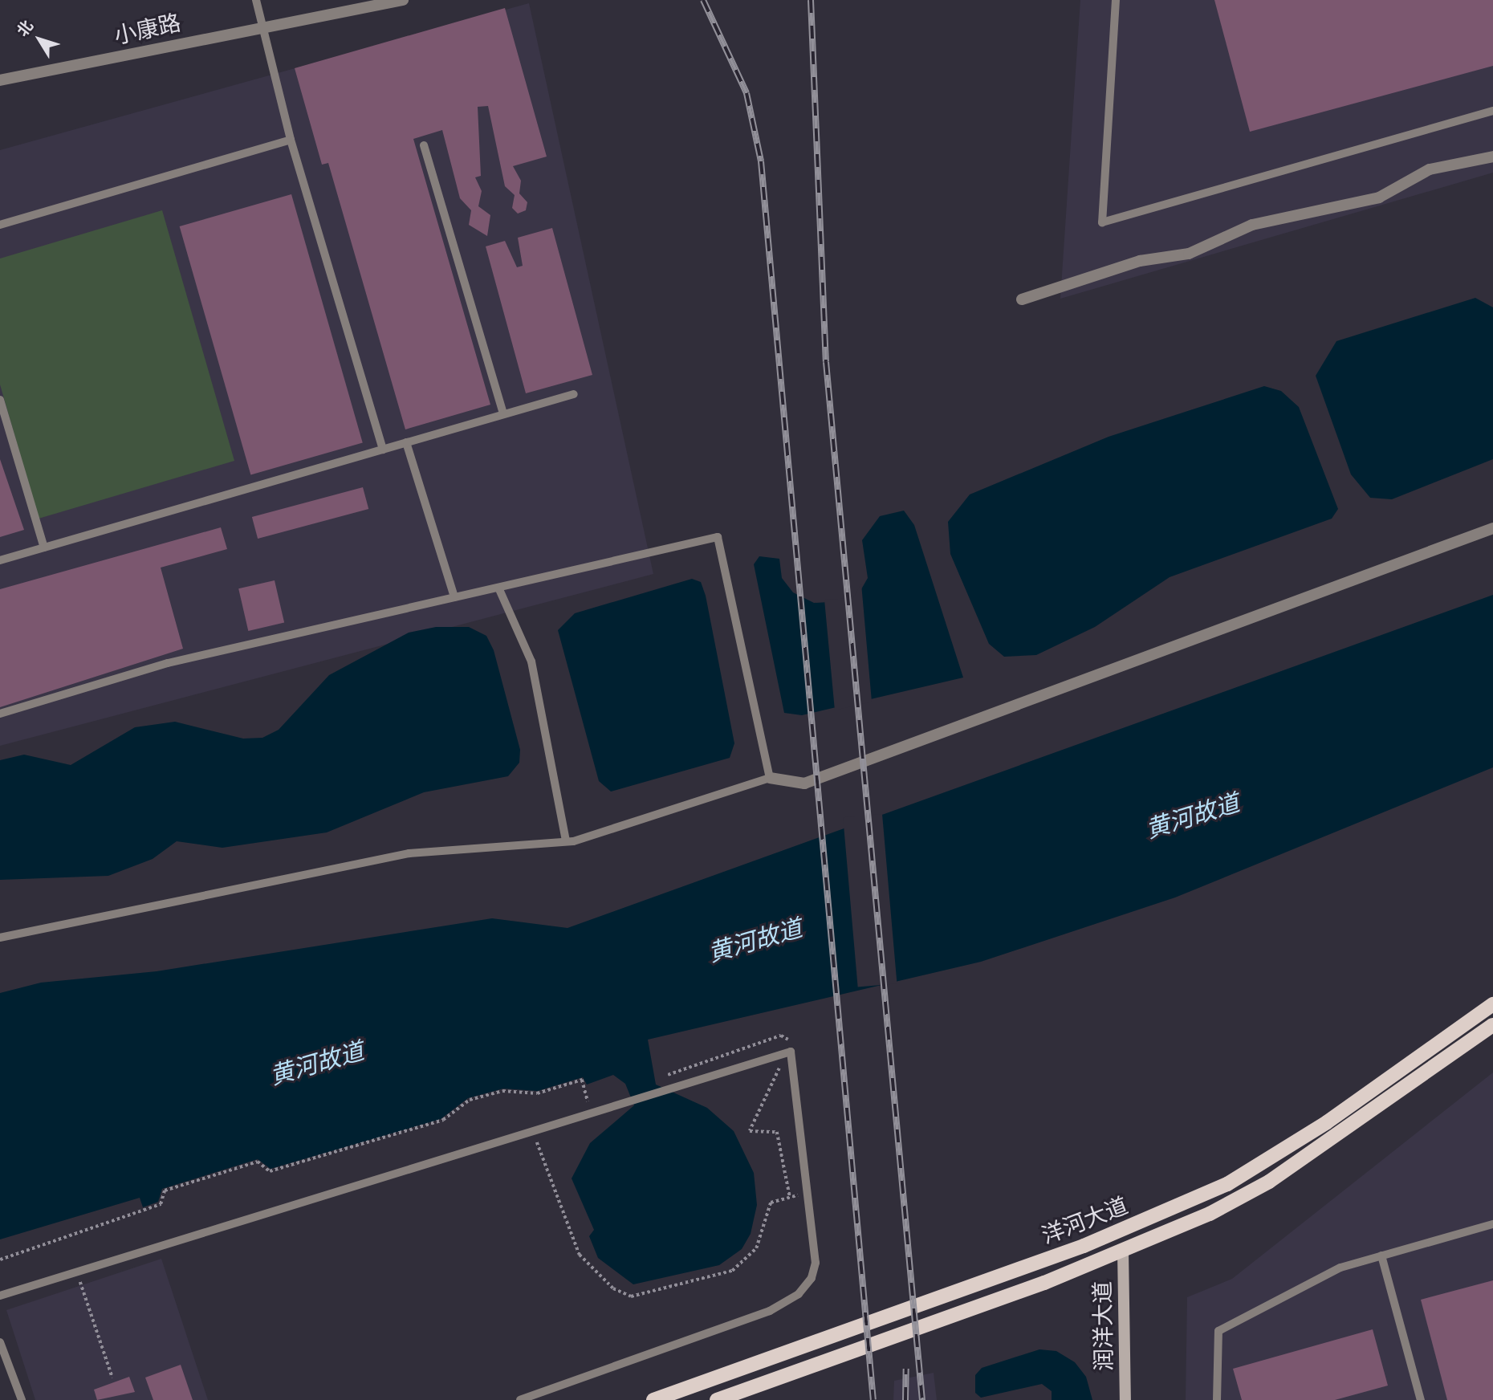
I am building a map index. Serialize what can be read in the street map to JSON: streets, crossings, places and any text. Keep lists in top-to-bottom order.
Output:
{
  "streets": {
    "main road": ["洋河大道"],
    "street": ["小康路", "润洋大道"]
  },
  "crossings": [
    ["洋河大道", "润洋大道"]
  ],
  "water": ["黄河故道"],
  "north": "top left"
}
